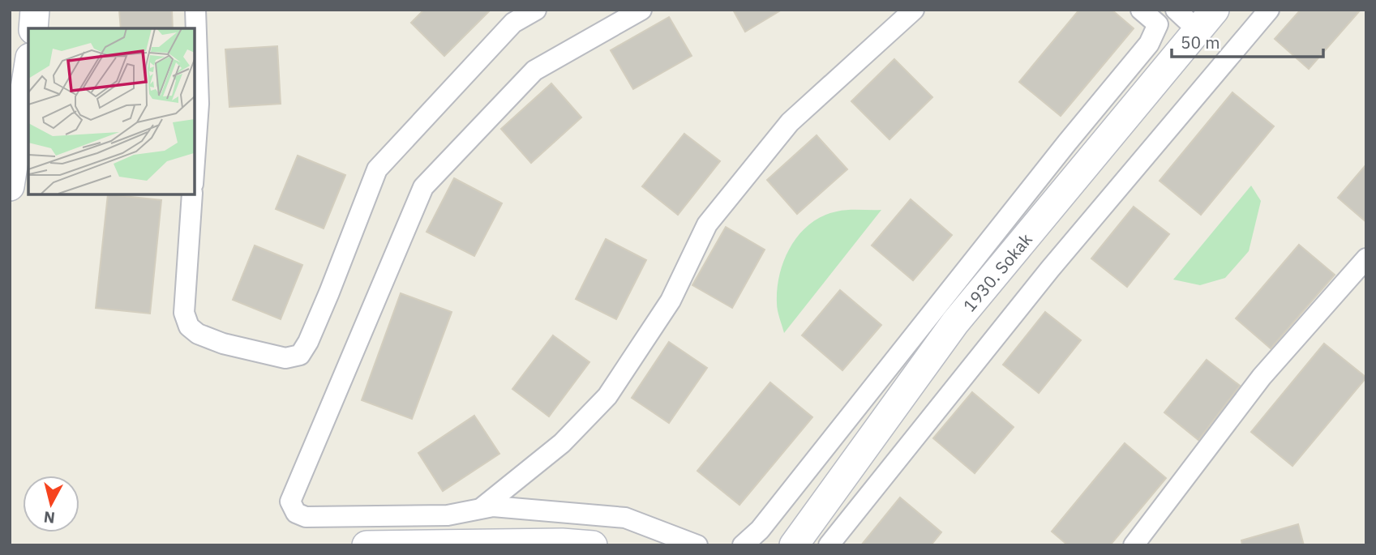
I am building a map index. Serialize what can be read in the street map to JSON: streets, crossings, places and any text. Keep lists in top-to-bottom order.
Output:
{
  "streets": {
    "main road": ["1930. Sokak"]
  },
  "scale_bar": "50 m",
  "north": "bottom"
}
